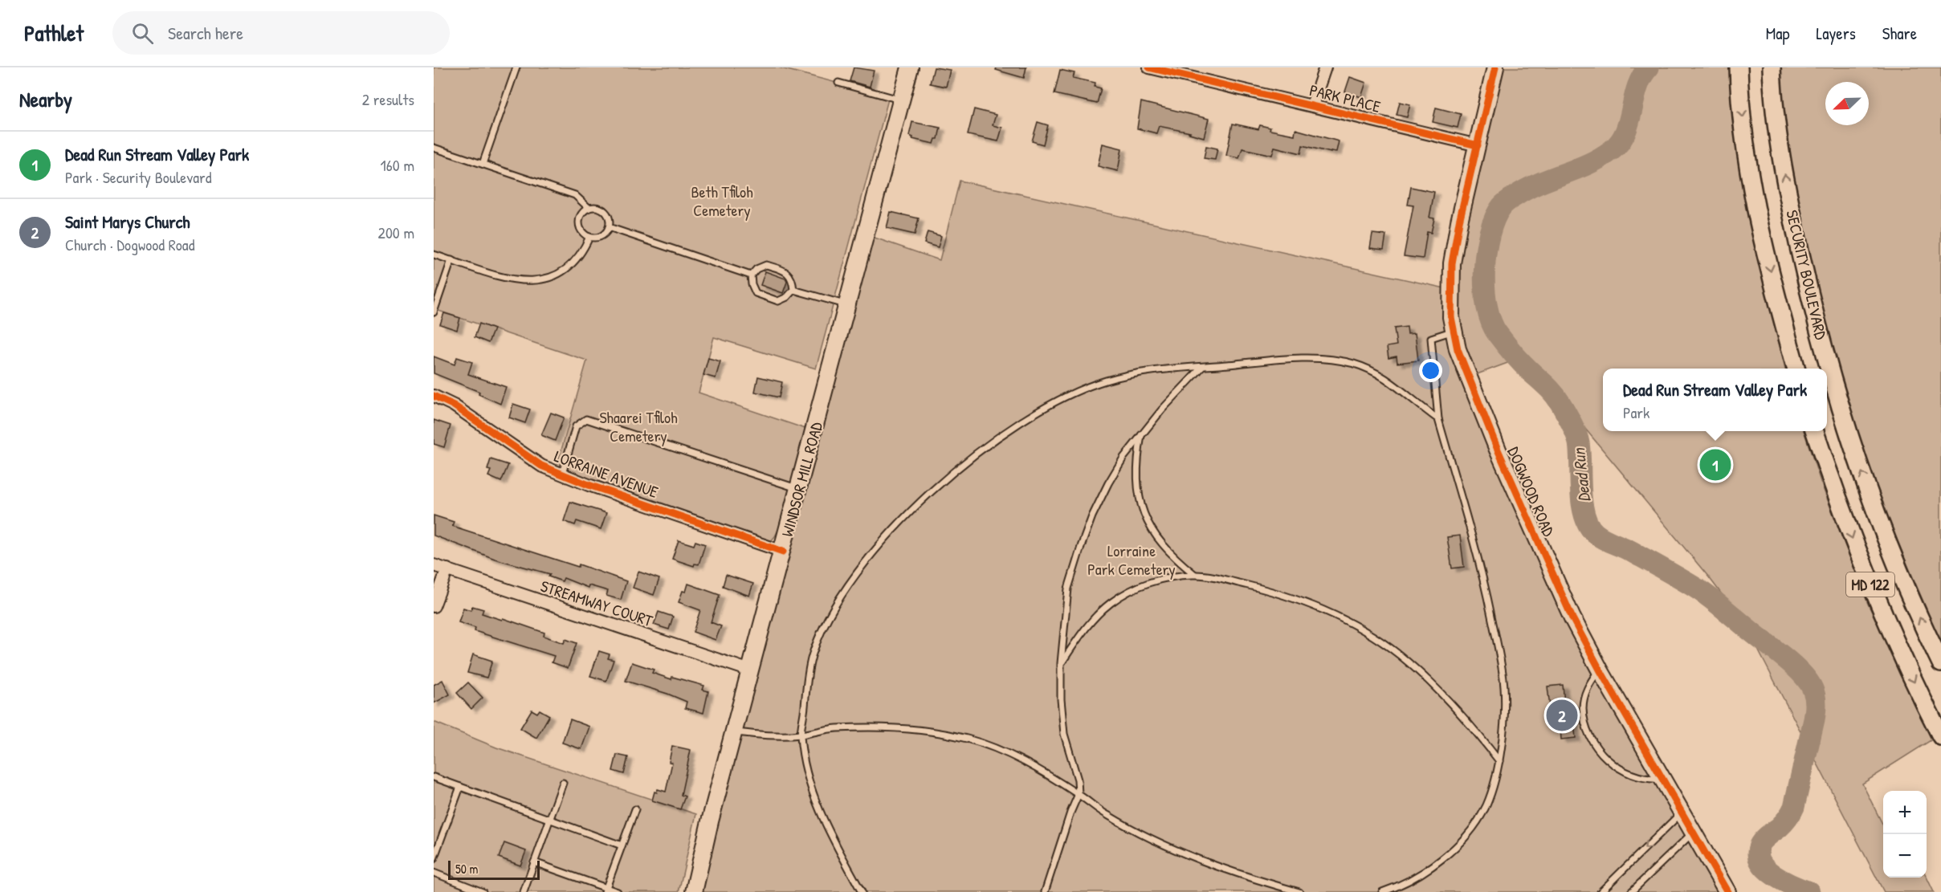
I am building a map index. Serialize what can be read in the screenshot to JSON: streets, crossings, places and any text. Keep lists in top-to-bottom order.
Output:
{
  "streets": {
    "main road": ["SECURITY BOULEVARD", "MD 122"],
    "street": [
      "PARK PLACE",
      "LORRAINE AVENUE",
      "WINDSOR MILL ROAD",
      "DOGWOOD ROAD",
      "STREAMWAY COURT"
    ]
  },
  "crossings": [
    ["PARK PLACE", "DOGWOOD ROAD"],
    ["LORRAINE AVENUE", "WINDSOR MILL ROAD"],
    ["WINDSOR MILL ROAD", "STREAMWAY COURT"]
  ],
  "water": ["Dead Run"],
  "parks": ["Beth Tfiloh Cemetery", "Shaarei Tfiloh Cemetery", "Lorraine Park Cemetery"],
  "scale_bar": "50 m",
  "north": "bottom left",
  "page": {
    "header": "Pathlet",
    "search": "Search here",
    "nav": ["Map", "Layers", "Share"],
    "heading": ["Nearby", "2 results"],
    "list": [
      {
        "mark": "1",
        "name": "Dead Run Stream Valley Park",
        "note": "Park · Security Boulevard",
        "value": "160 m"
      },
      {
        "mark": "2",
        "name": "Saint Marys Church",
        "note": "Church · Dogwood Road",
        "value": "200 m"
      }
    ],
    "popup": ["Dead Run Stream Valley Park", "Park"],
    "pins": ["1", "2"],
    "map_buttons": ["+", "−"],
    "scale": "50 m"
  }
}
